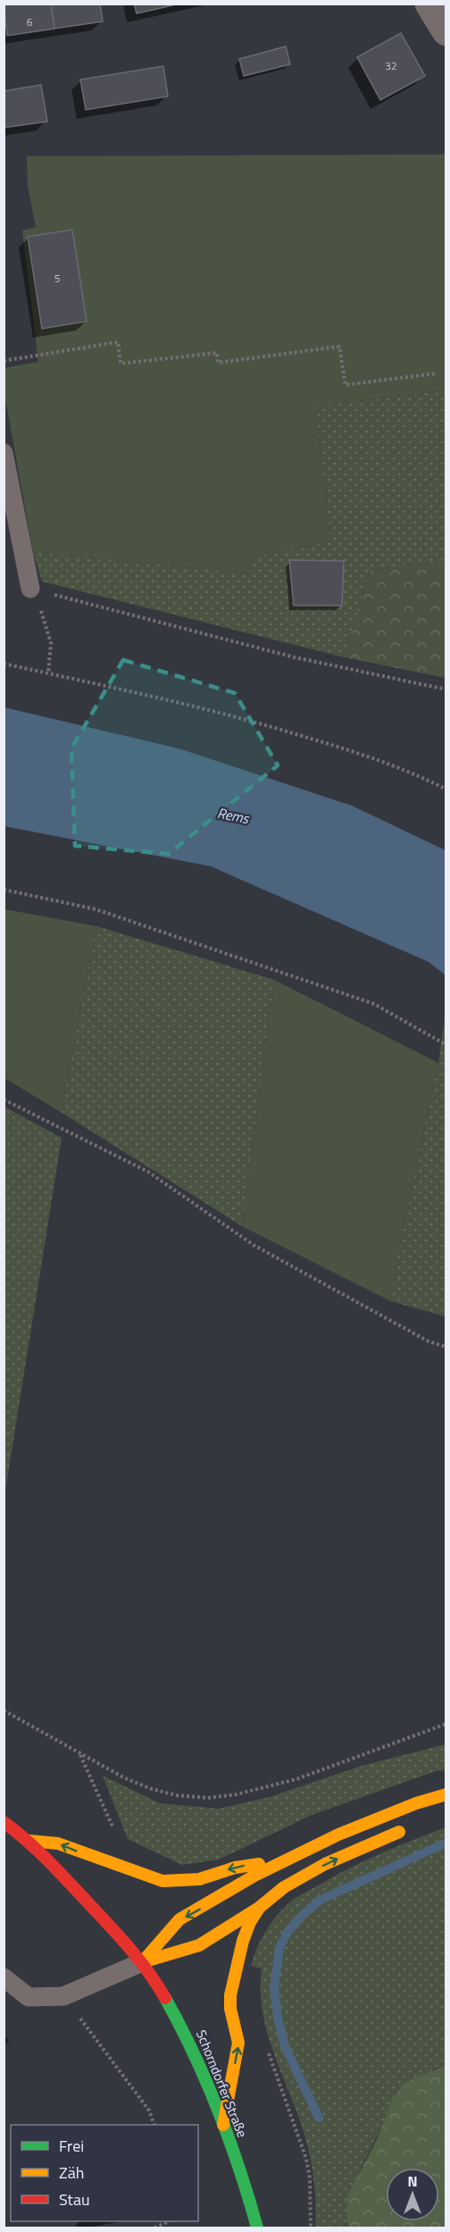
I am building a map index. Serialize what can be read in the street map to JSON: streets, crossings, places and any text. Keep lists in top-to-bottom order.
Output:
{
  "streets": {
    "main road": ["Schorndorfer Straße"]
  },
  "water": ["Rems"],
  "house_numbers": ["6", "32", "5"],
  "legend": ["Frei", "Zäh", "Stau"],
  "north": "top"
}
